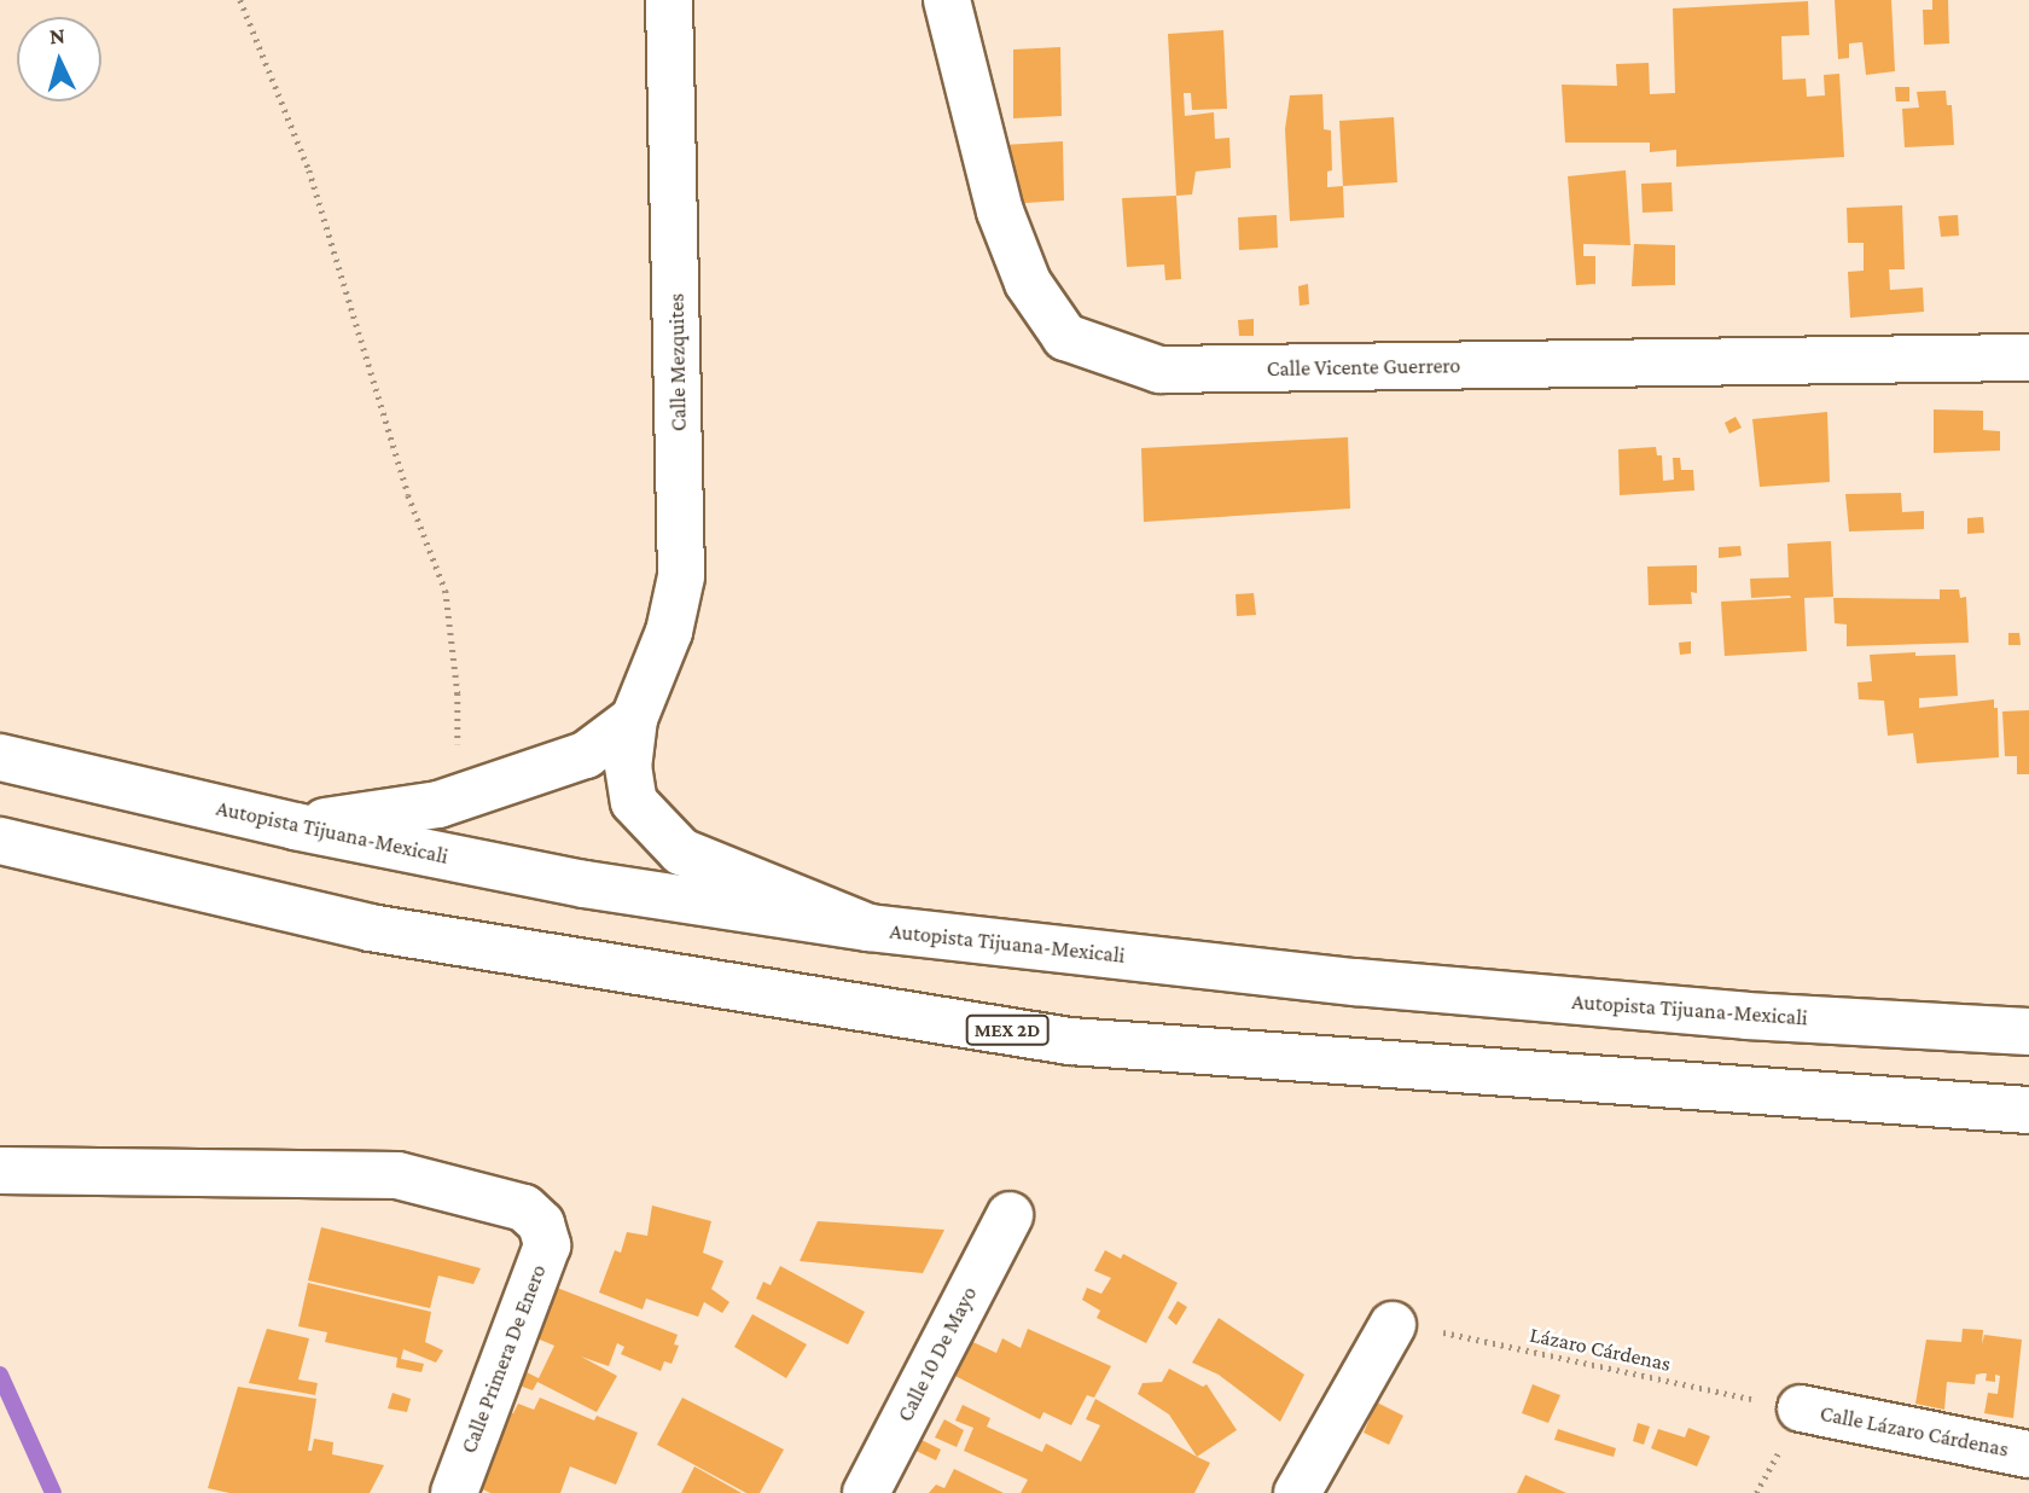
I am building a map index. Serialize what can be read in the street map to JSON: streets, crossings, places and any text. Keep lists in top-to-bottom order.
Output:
{
  "streets": {
    "main road": [
      "Calle Mezquites",
      "Calle Vicente Guerrero",
      "Autopista Tijuana-Mexicali",
      "MEX 2D",
      "Calle 10 De Mayo",
      "Calle Primera De Enero",
      "Calle Lázaro Cárdenas"
    ],
    "path": ["Lázaro Cárdenas"]
  },
  "crossings": [
    ["Calle Mezquites", "Autopista Tijuana-Mexicali"],
    ["Lázaro Cárdenas", "Calle Lázaro Cárdenas"]
  ],
  "north": "top"
}
